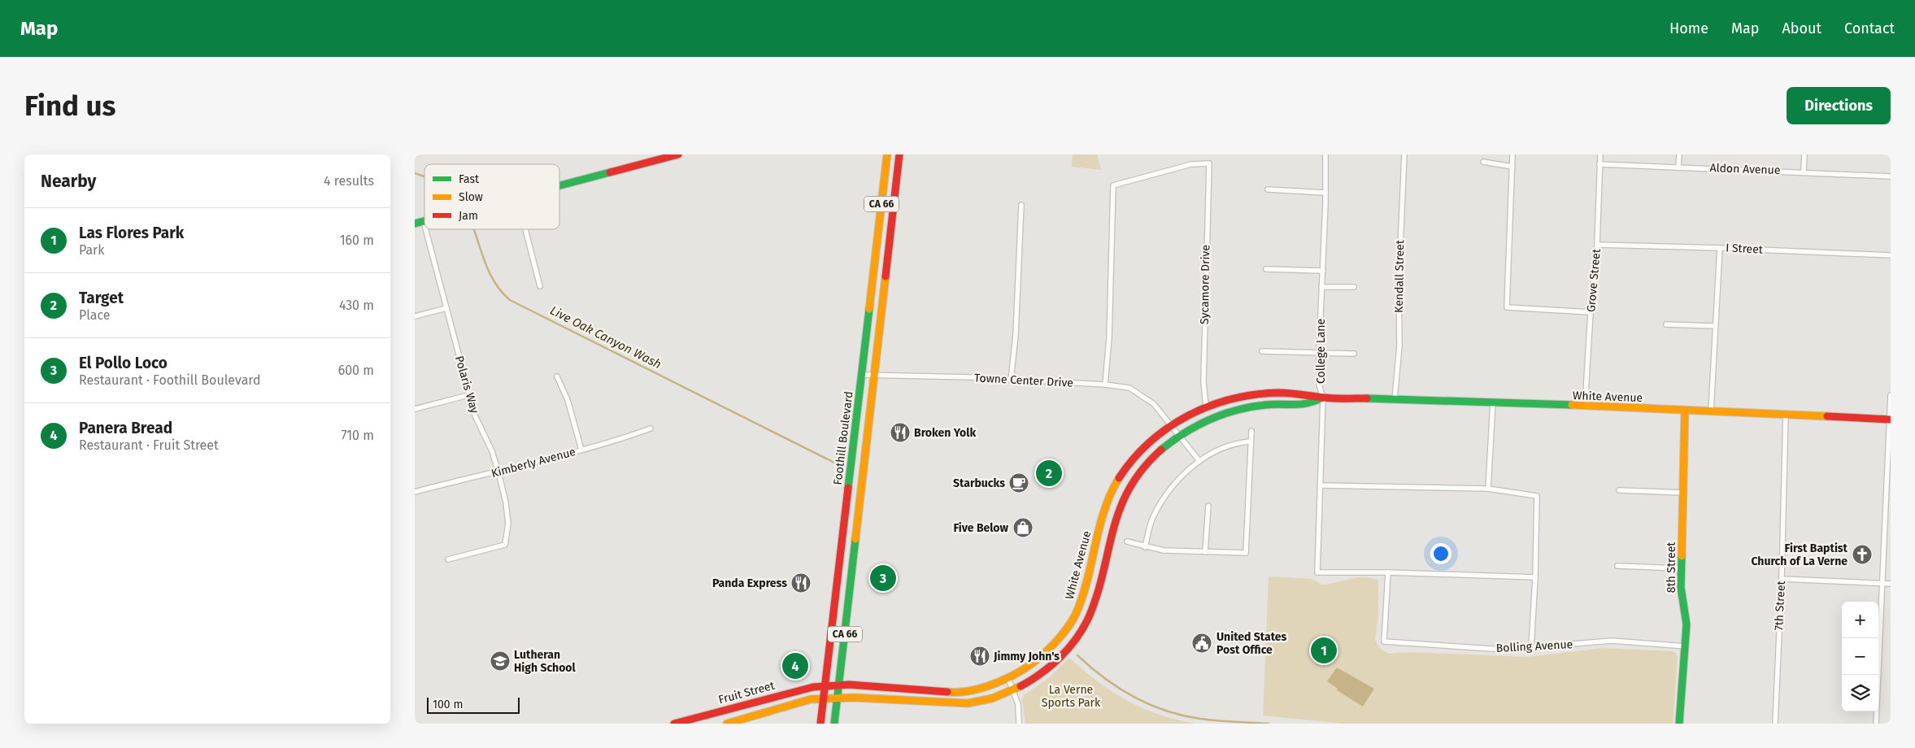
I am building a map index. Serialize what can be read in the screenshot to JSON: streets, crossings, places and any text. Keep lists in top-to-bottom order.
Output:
{
  "streets": {
    "main road": [
      "CA 66",
      "White Avenue",
      "Foothill Boulevard",
      "8th Street",
      "Fruit Street"
    ],
    "street": [
      "Aldon Avenue",
      "I Street",
      "Kendall Street",
      "Grove Street",
      "Sycamore Drive",
      "College Lane",
      "Towne Center Drive",
      "Polaris Way",
      "Kimberly Avenue",
      "7th Street",
      "Bolling Avenue"
    ]
  },
  "crossings": [
    ["Aldon Avenue", "Grove Street"],
    ["CA 66", "Towne Center Drive"],
    ["CA 66", "White Avenue"],
    ["I Street", "Grove Street"],
    ["Kendall Street", "White Avenue"],
    ["Grove Street", "White Avenue"],
    ["Sycamore Drive", "Towne Center Drive"],
    ["Sycamore Drive", "White Avenue"],
    ["College Lane", "White Avenue"],
    ["College Lane", "Bolling Avenue"],
    ["Towne Center Drive", "White Avenue"],
    ["Towne Center Drive", "Foothill Boulevard"],
    ["Polaris Way", "Kimberly Avenue"],
    ["White Avenue", "Foothill Boulevard"],
    ["White Avenue", "8th Street"],
    ["White Avenue", "7th Street"],
    ["White Avenue", "Fruit Street"],
    ["Foothill Boulevard", "Fruit Street"],
    ["8th Street", "Bolling Avenue"]
  ],
  "water": ["Live Oak Canyon Wash"],
  "parks": ["La Verne Sports Park"],
  "places": {
    "restaurant": ["Broken Yolk", "Panda Express", "Jimmy John's"],
    "cafe": ["Starbucks"],
    "shop": ["Five Below"],
    "church": ["First Baptist Church of La Verne"],
    "public building": ["United States Post Office"],
    "school or university": ["Lutheran High School"]
  },
  "legend": ["Fast", "Slow", "Jam"],
  "scale_bar": "100 m",
  "page": {
    "header": "Map",
    "nav": [
      "Home",
      "Map",
      "About",
      "Contact"
    ],
    "buttons": "Directions",
    "title": "Find us",
    "heading": ["Nearby", "4 results"],
    "list": [
      {
        "mark": "1",
        "name": "Las Flores Park",
        "note": "Park",
        "value": "160 m"
      },
      {
        "mark": "2",
        "name": "Target",
        "note": "Place",
        "value": "430 m"
      },
      {
        "mark": "3",
        "name": "El Pollo Loco",
        "note": "Restaurant · Foothill Boulevard",
        "value": "600 m"
      },
      {
        "mark": "4",
        "name": "Panera Bread",
        "note": "Restaurant · Fruit Street",
        "value": "710 m"
      }
    ],
    "pins": [
      "2",
      "3",
      "1",
      "4"
    ],
    "map_buttons": ["+", "−"],
    "scale": "100 m"
  }
}
